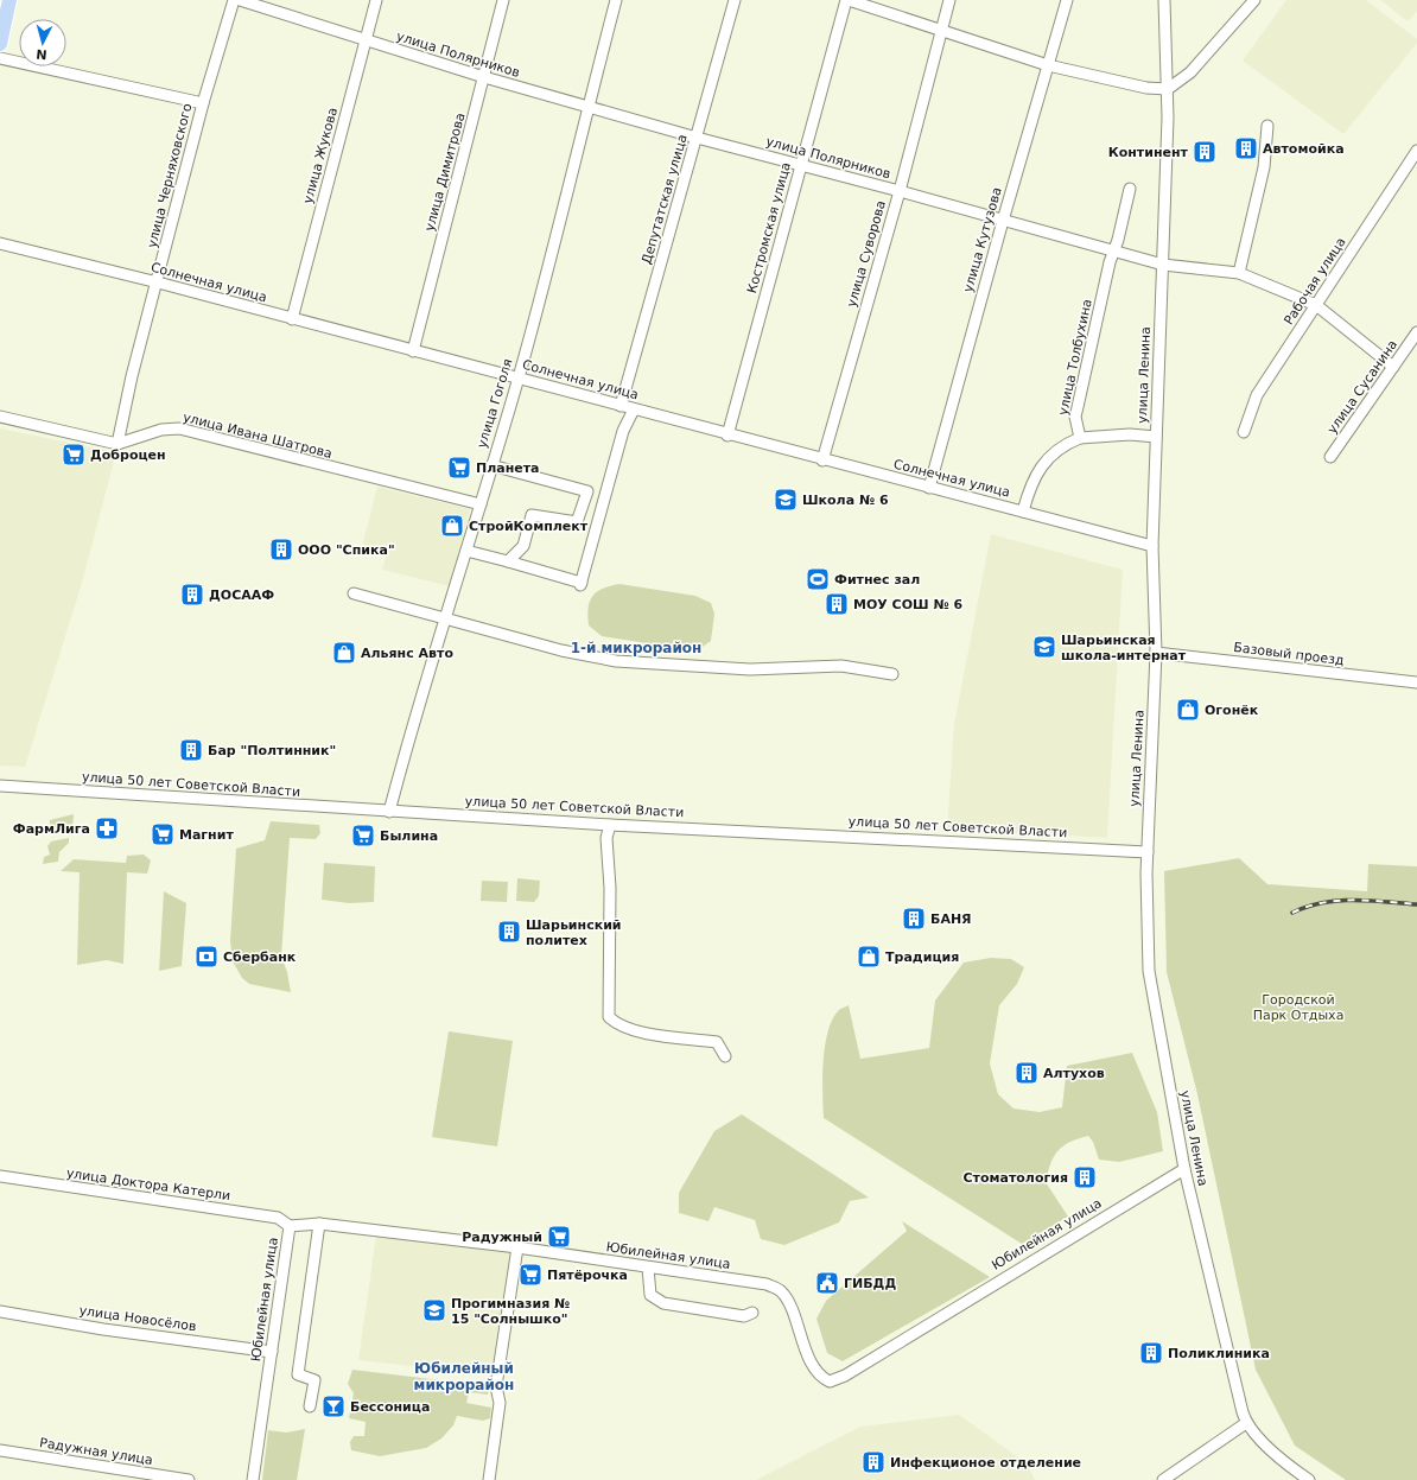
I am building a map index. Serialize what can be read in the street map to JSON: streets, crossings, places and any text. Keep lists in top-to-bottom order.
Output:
{
  "streets": {
    "street": [
      "улица Полярников",
      "улица Жукова",
      "улица Димитрова",
      "улица Черняховского",
      "Депутатская улица",
      "Костромская улица",
      "улица Кутузова",
      "улица Суворова",
      "Рабочая улица",
      "Солнечная улица",
      "улица Толбухина",
      "улица Ленина",
      "улица Сусанина",
      "улица Гоголя",
      "улица Ивана Шатрова",
      "Базовый проезд",
      "улица 50 лет Советской Власти",
      "улица Доктора Катерли",
      "Юбилейная улица",
      "улица Новосёлов",
      "Радужная улица"
    ]
  },
  "crossings": [
    ["улица Полярников", "улица Жукова"],
    ["улица Полярников", "улица Димитрова"],
    ["улица Полярников", "Депутатская улица"],
    ["улица Полярников", "Костромская улица"],
    ["улица Полярников", "улица Кутузова"],
    ["улица Полярников", "улица Суворова"],
    ["улица Полярников", "Рабочая улица"],
    ["улица Полярников", "улица Толбухина"],
    ["улица Полярников", "улица Ленина"],
    ["улица Полярников", "улица Сусанина"],
    ["улица Полярников", "улица Гоголя"],
    ["улица Жукова", "Солнечная улица"],
    ["улица Димитрова", "Солнечная улица"],
    ["улица Черняховского", "Солнечная улица"],
    ["улица Черняховского", "улица Ивана Шатрова"],
    ["Депутатская улица", "Солнечная улица"],
    ["Костромская улица", "Солнечная улица"],
    ["улица Кутузова", "Солнечная улица"],
    ["улица Суворова", "Солнечная улица"],
    ["Солнечная улица", "улица Ленина"],
    ["Солнечная улица", "улица Гоголя"],
    ["улица Ленина", "Базовый проезд"],
    ["улица Ленина", "улица 50 лет Советской Власти"],
    ["улица Ленина", "Юбилейная улица"],
    ["улица Гоголя", "улица Ивана Шатрова"],
    ["улица Гоголя", "улица 50 лет Советской Власти"],
    ["улица Доктора Катерли", "Юбилейная улица"],
    ["Юбилейная улица", "улица Новосёлов"]
  ],
  "districts": ["1-й микрорайон", "Юбилейный микрорайон"],
  "parks": ["Городской Парк Отдыха"],
  "places": {
    "building": [
      "Автомойка",
      "Континент",
      "ООО \"Спика\"",
      "ДОСААФ",
      "МОУ СОШ № 6",
      "Бар \"Полтинник\"",
      "БАНЯ",
      "Шарьинский политех",
      "Алтухов",
      "Стоматология",
      "Поликлиника",
      "Инфекционое отделение"
    ],
    "supermarket": [
      "Доброцен",
      "Планета",
      "Магнит",
      "Былина",
      "Радужный",
      "Пятёрочка"
    ],
    "school or university": ["Школа № 6", "Шарьинская школа-интернат", "Прогимназия № 15 \"Солнышко\""],
    "shop": [
      "СтройКомплект",
      "Альянс Авто",
      "Огонёк",
      "Традиция"
    ],
    "sports": ["Фитнес зал"],
    "pharmacy": ["ФармЛига"],
    "bank": ["Сбербанк"],
    "public building": ["ГИБДД"],
    "bar": ["Бессоница"]
  },
  "north": "bottom"
}
